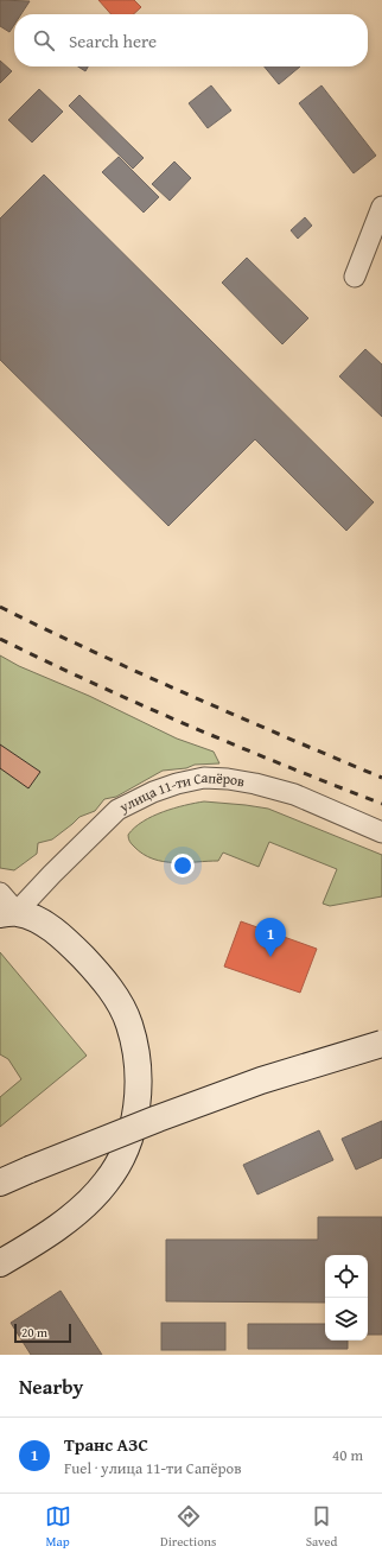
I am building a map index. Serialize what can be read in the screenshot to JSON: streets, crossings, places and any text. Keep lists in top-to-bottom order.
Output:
{
  "streets": {
    "street": ["улица 11-ти Сапёров"]
  },
  "scale_bar": "20 m",
  "page": {
    "search": "Search here",
    "pins": "1",
    "scale": "20 m",
    "heading": "Nearby",
    "list": [
      {
        "mark": "1",
        "name": "Транс АЗС",
        "note": "Fuel · улица 11-ти Сапёров",
        "value": "40 m"
      }
    ],
    "nav": ["Map", "Directions", "Saved"]
  }
}
